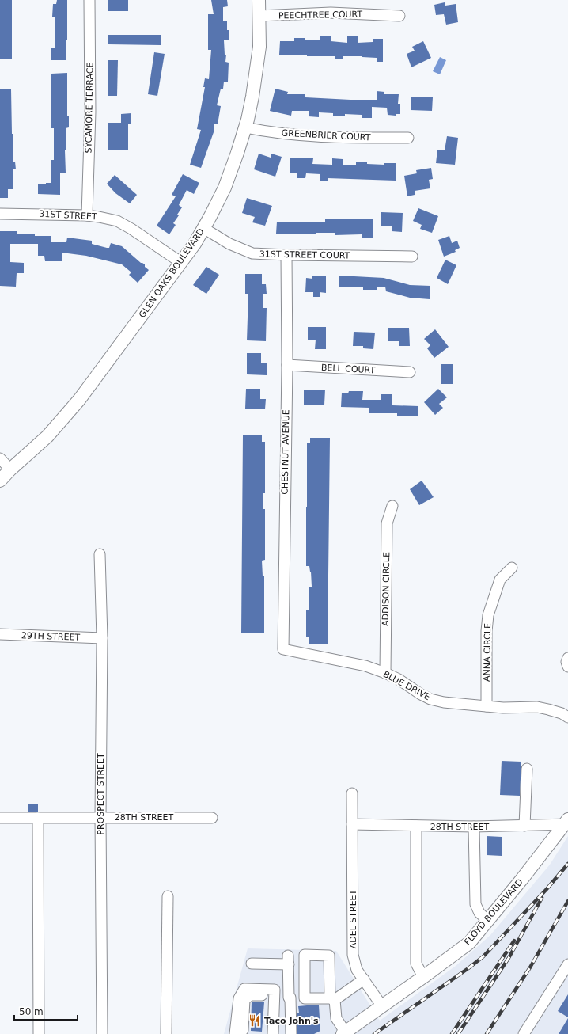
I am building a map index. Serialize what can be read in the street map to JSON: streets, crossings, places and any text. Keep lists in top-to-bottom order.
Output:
{
  "streets": {
    "main road": ["GLEN OAKS BOULEVARD", "FLOYD BOULEVARD"],
    "street": [
      "PEECHTREE COURT",
      "SYCAMORE TERRACE",
      "GREENBRIER COURT",
      "31ST STREET",
      "31ST STREET COURT",
      "BELL COURT",
      "CHESTNUT AVENUE",
      "ADDISON CIRCLE",
      "29TH STREET",
      "ANNA CIRCLE",
      "BLUE DRIVE",
      "PROSPECT STREET",
      "28TH STREET",
      "ADEL STREET"
    ]
  },
  "crossings": [
    ["PEECHTREE COURT", "GLEN OAKS BOULEVARD"],
    ["SYCAMORE TERRACE", "31ST STREET"],
    ["GREENBRIER COURT", "GLEN OAKS BOULEVARD"],
    ["31ST STREET", "GLEN OAKS BOULEVARD"],
    ["31ST STREET COURT", "GLEN OAKS BOULEVARD"],
    ["31ST STREET COURT", "CHESTNUT AVENUE"],
    ["BELL COURT", "CHESTNUT AVENUE"],
    ["CHESTNUT AVENUE", "BLUE DRIVE"],
    ["ADDISON CIRCLE", "BLUE DRIVE"],
    ["29TH STREET", "PROSPECT STREET"],
    ["ANNA CIRCLE", "BLUE DRIVE"],
    ["PROSPECT STREET", "28TH STREET"],
    ["28TH STREET", "FLOYD BOULEVARD"],
    ["28TH STREET", "ADEL STREET"],
    ["FLOYD BOULEVARD", "ADEL STREET"]
  ],
  "places": {
    "restaurant": ["Taco John's"]
  },
  "scale_bar": "50 m"
}
